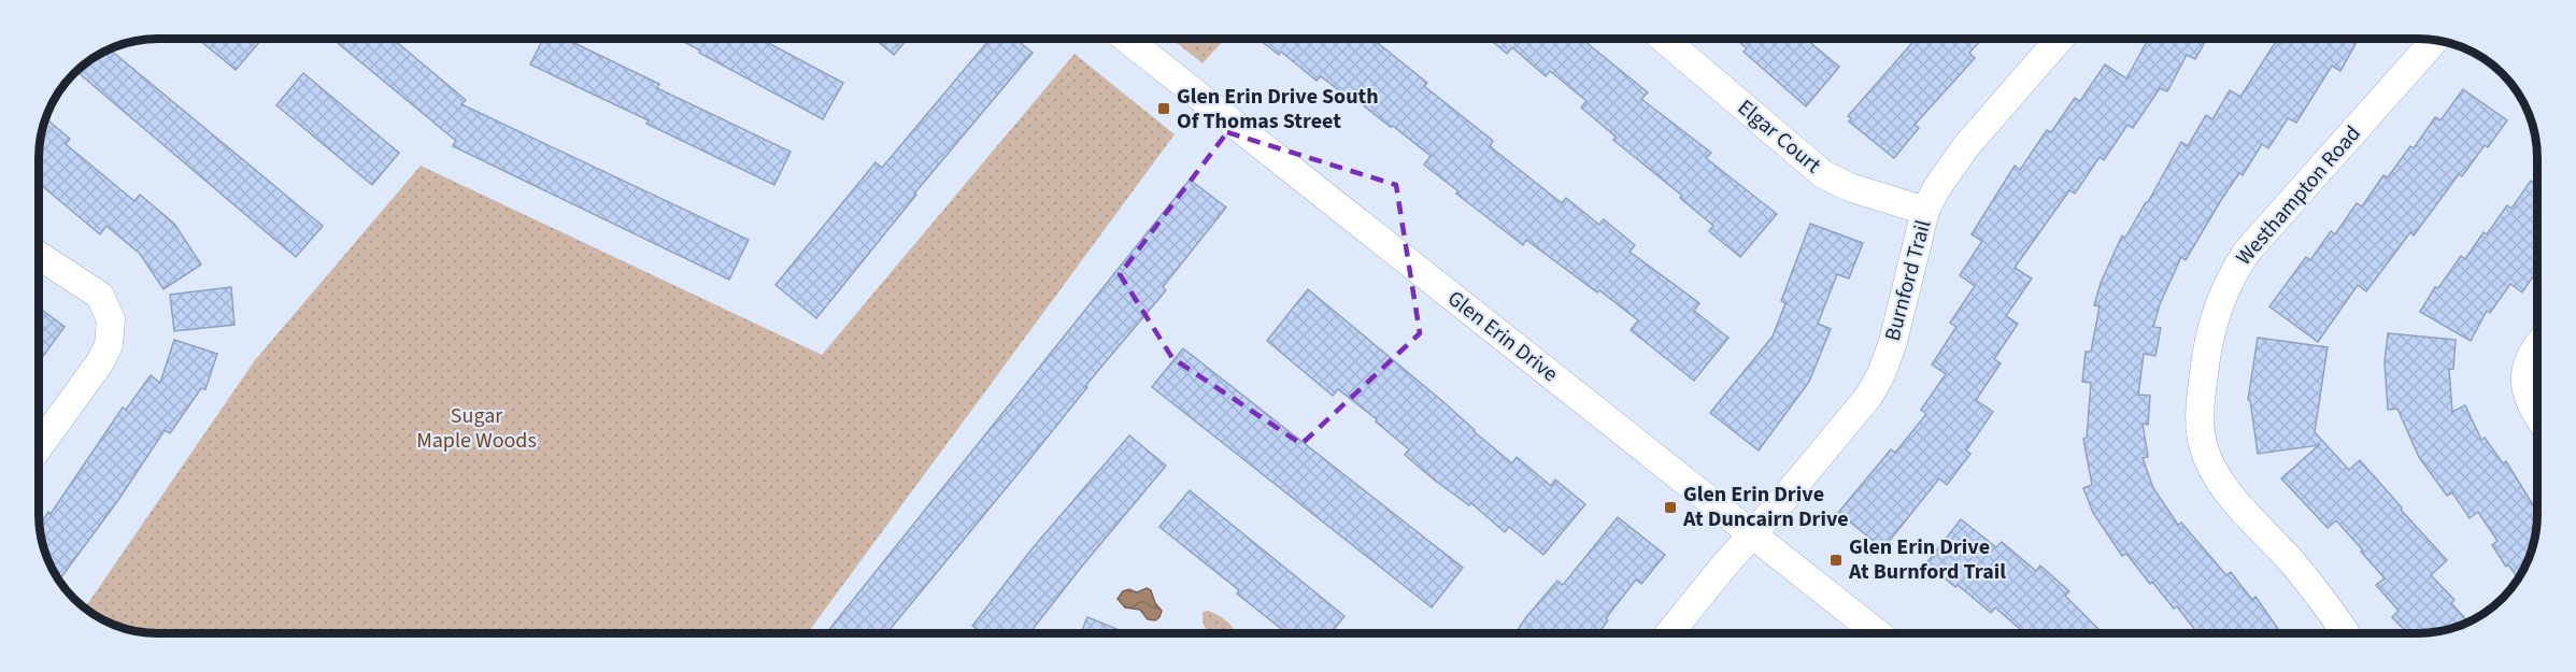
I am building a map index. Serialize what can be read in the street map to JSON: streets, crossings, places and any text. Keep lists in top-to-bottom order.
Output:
{
  "streets": {
    "street": [
      "Elgar Court",
      "Westhampton Road",
      "Burnford Trail",
      "Glen Erin Drive"
    ]
  },
  "crossings": [
    ["Elgar Court", "Burnford Trail"],
    ["Burnford Trail", "Glen Erin Drive"]
  ],
  "parks": ["Sugar Maple Woods"],
  "places": {
    "transit": ["Glen Erin Drive South Of Thomas Street", "Glen Erin Drive At Duncairn Drive", "Glen Erin Drive At Burnford Trail"]
  }
}
